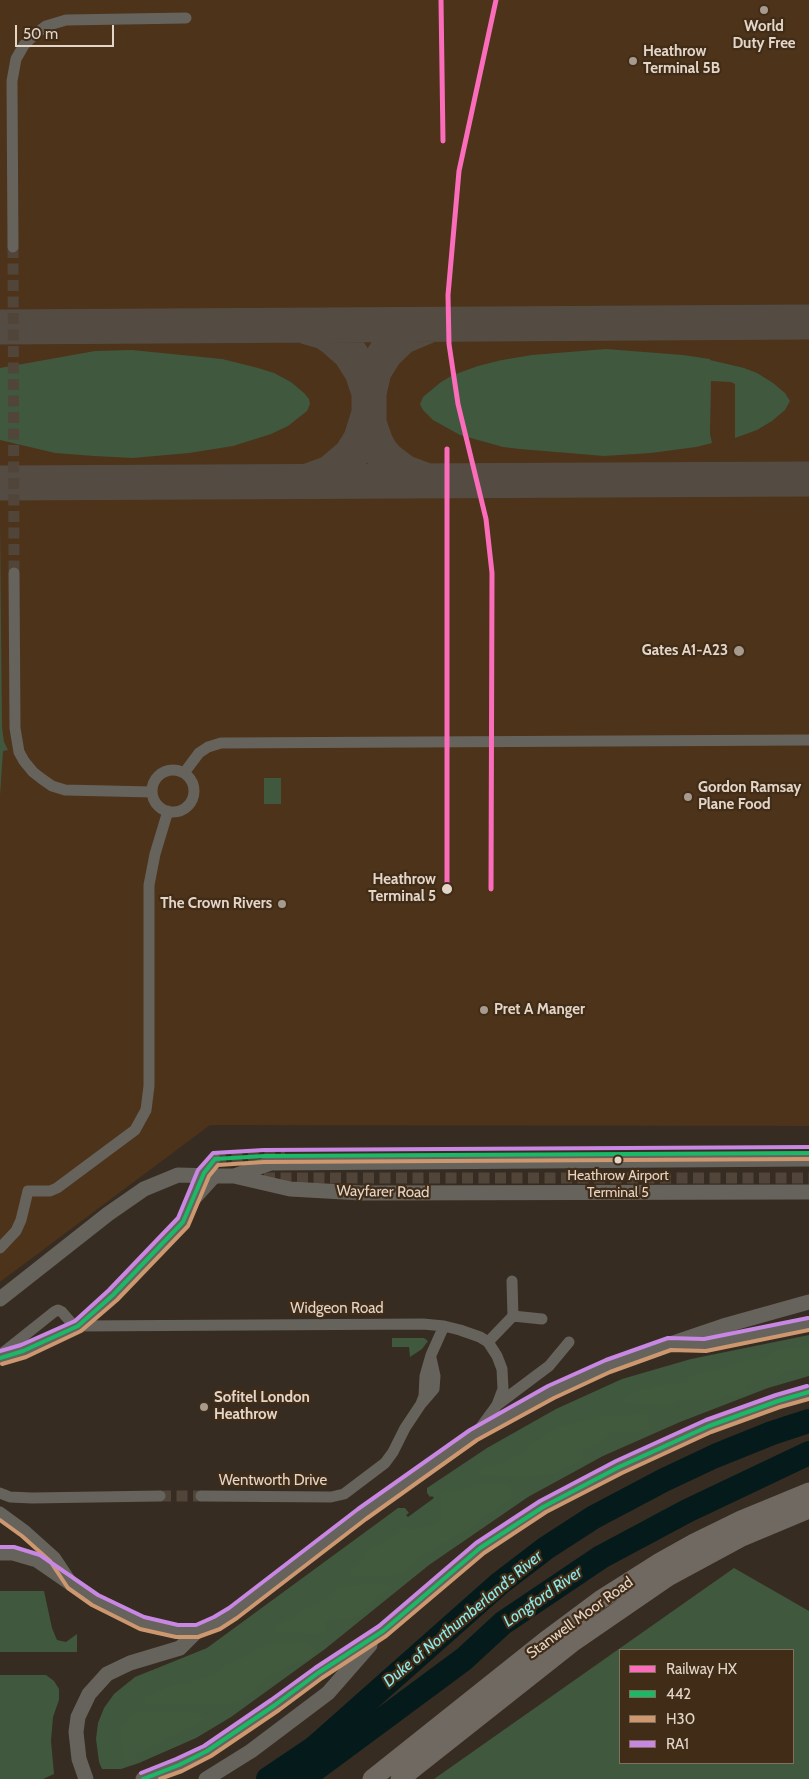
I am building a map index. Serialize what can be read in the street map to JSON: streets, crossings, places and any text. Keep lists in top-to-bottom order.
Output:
{
  "streets": {
    "main road": ["Stanwell Moor Road"],
    "street": ["Wayfarer Road", "Widgeon Road", "Wentworth Drive"]
  },
  "crossings": [
    ["Widgeon Road", "Wentworth Drive"]
  ],
  "water": ["Longford River", "Duke of Northumberland's River"],
  "places": [
    "World Duty Free",
    "Heathrow Terminal 5B",
    "Gates A1-A23",
    "Gordon Ramsay Plane Food",
    "Heathrow Terminal 5",
    "The Crown Rivers",
    "Pret A Manger",
    "Heathrow Airport Terminal 5",
    "Sofitel London Heathrow"
  ],
  "lines": [
    "rail line HX",
    "transit line RA1",
    "transit line 442",
    "transit line H30"
  ],
  "legend": [
    "Railway HX",
    "442",
    "H30",
    "RA1"
  ],
  "scale_bar": "50 m"
}
